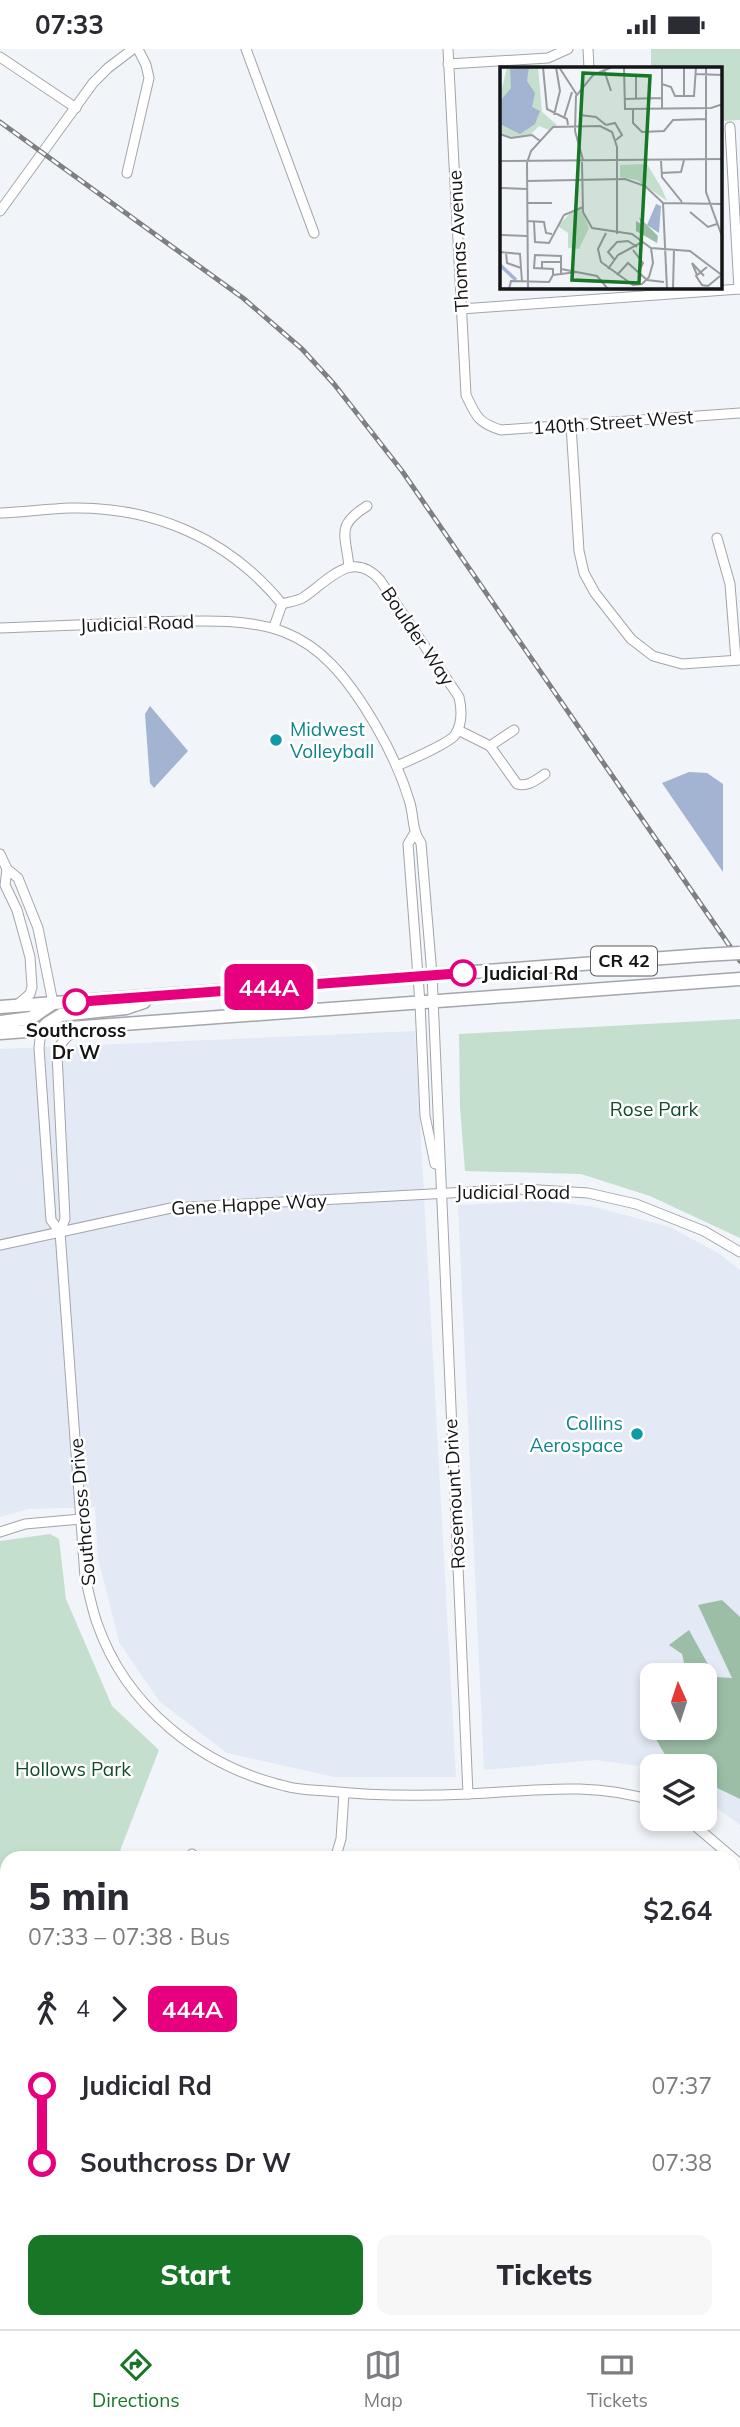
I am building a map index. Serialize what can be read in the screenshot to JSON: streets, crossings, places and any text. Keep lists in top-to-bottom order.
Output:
{
  "streets": {
    "highway": ["CR 42"],
    "street": [
      "Thomas Avenue",
      "140th Street West",
      "Judicial Road",
      "Boulder Way",
      "Gene Happe Way",
      "Rosemount Drive",
      "Southcross Drive"
    ]
  },
  "crossings": [
    ["Thomas Avenue", "140th Street West"],
    ["Judicial Road", "CR 42"],
    ["Judicial Road", "Gene Happe Way"],
    ["Judicial Road", "Rosemount Drive"],
    ["CR 42", "Rosemount Drive"],
    ["CR 42", "Southcross Drive"],
    ["Gene Happe Way", "Rosemount Drive"],
    ["Gene Happe Way", "Southcross Drive"],
    ["Rosemount Drive", "Southcross Drive"]
  ],
  "parks": ["Rose Park", "Hollows Park"],
  "places": [
    "Midwest Volleyball",
    "Judicial Rd",
    "Southcross Dr W",
    "Collins Aerospace"
  ],
  "lines": ["bus line 444A"],
  "north": "top",
  "page": {
    "status": "07:33",
    "on_map": "444A",
    "heading": ["5 min", "07:33 – 07:38 · Bus", "$2.64"],
    "legs": ["4", "444A"],
    "list": [
      {
        "name": "Judicial Rd",
        "value": "07:37"
      },
      {
        "name": "Southcross Dr W",
        "value": "07:38"
      }
    ],
    "buttons": ["Start", "Tickets"],
    "tabs": ["Directions", "Map", "Tickets"]
  }
}
